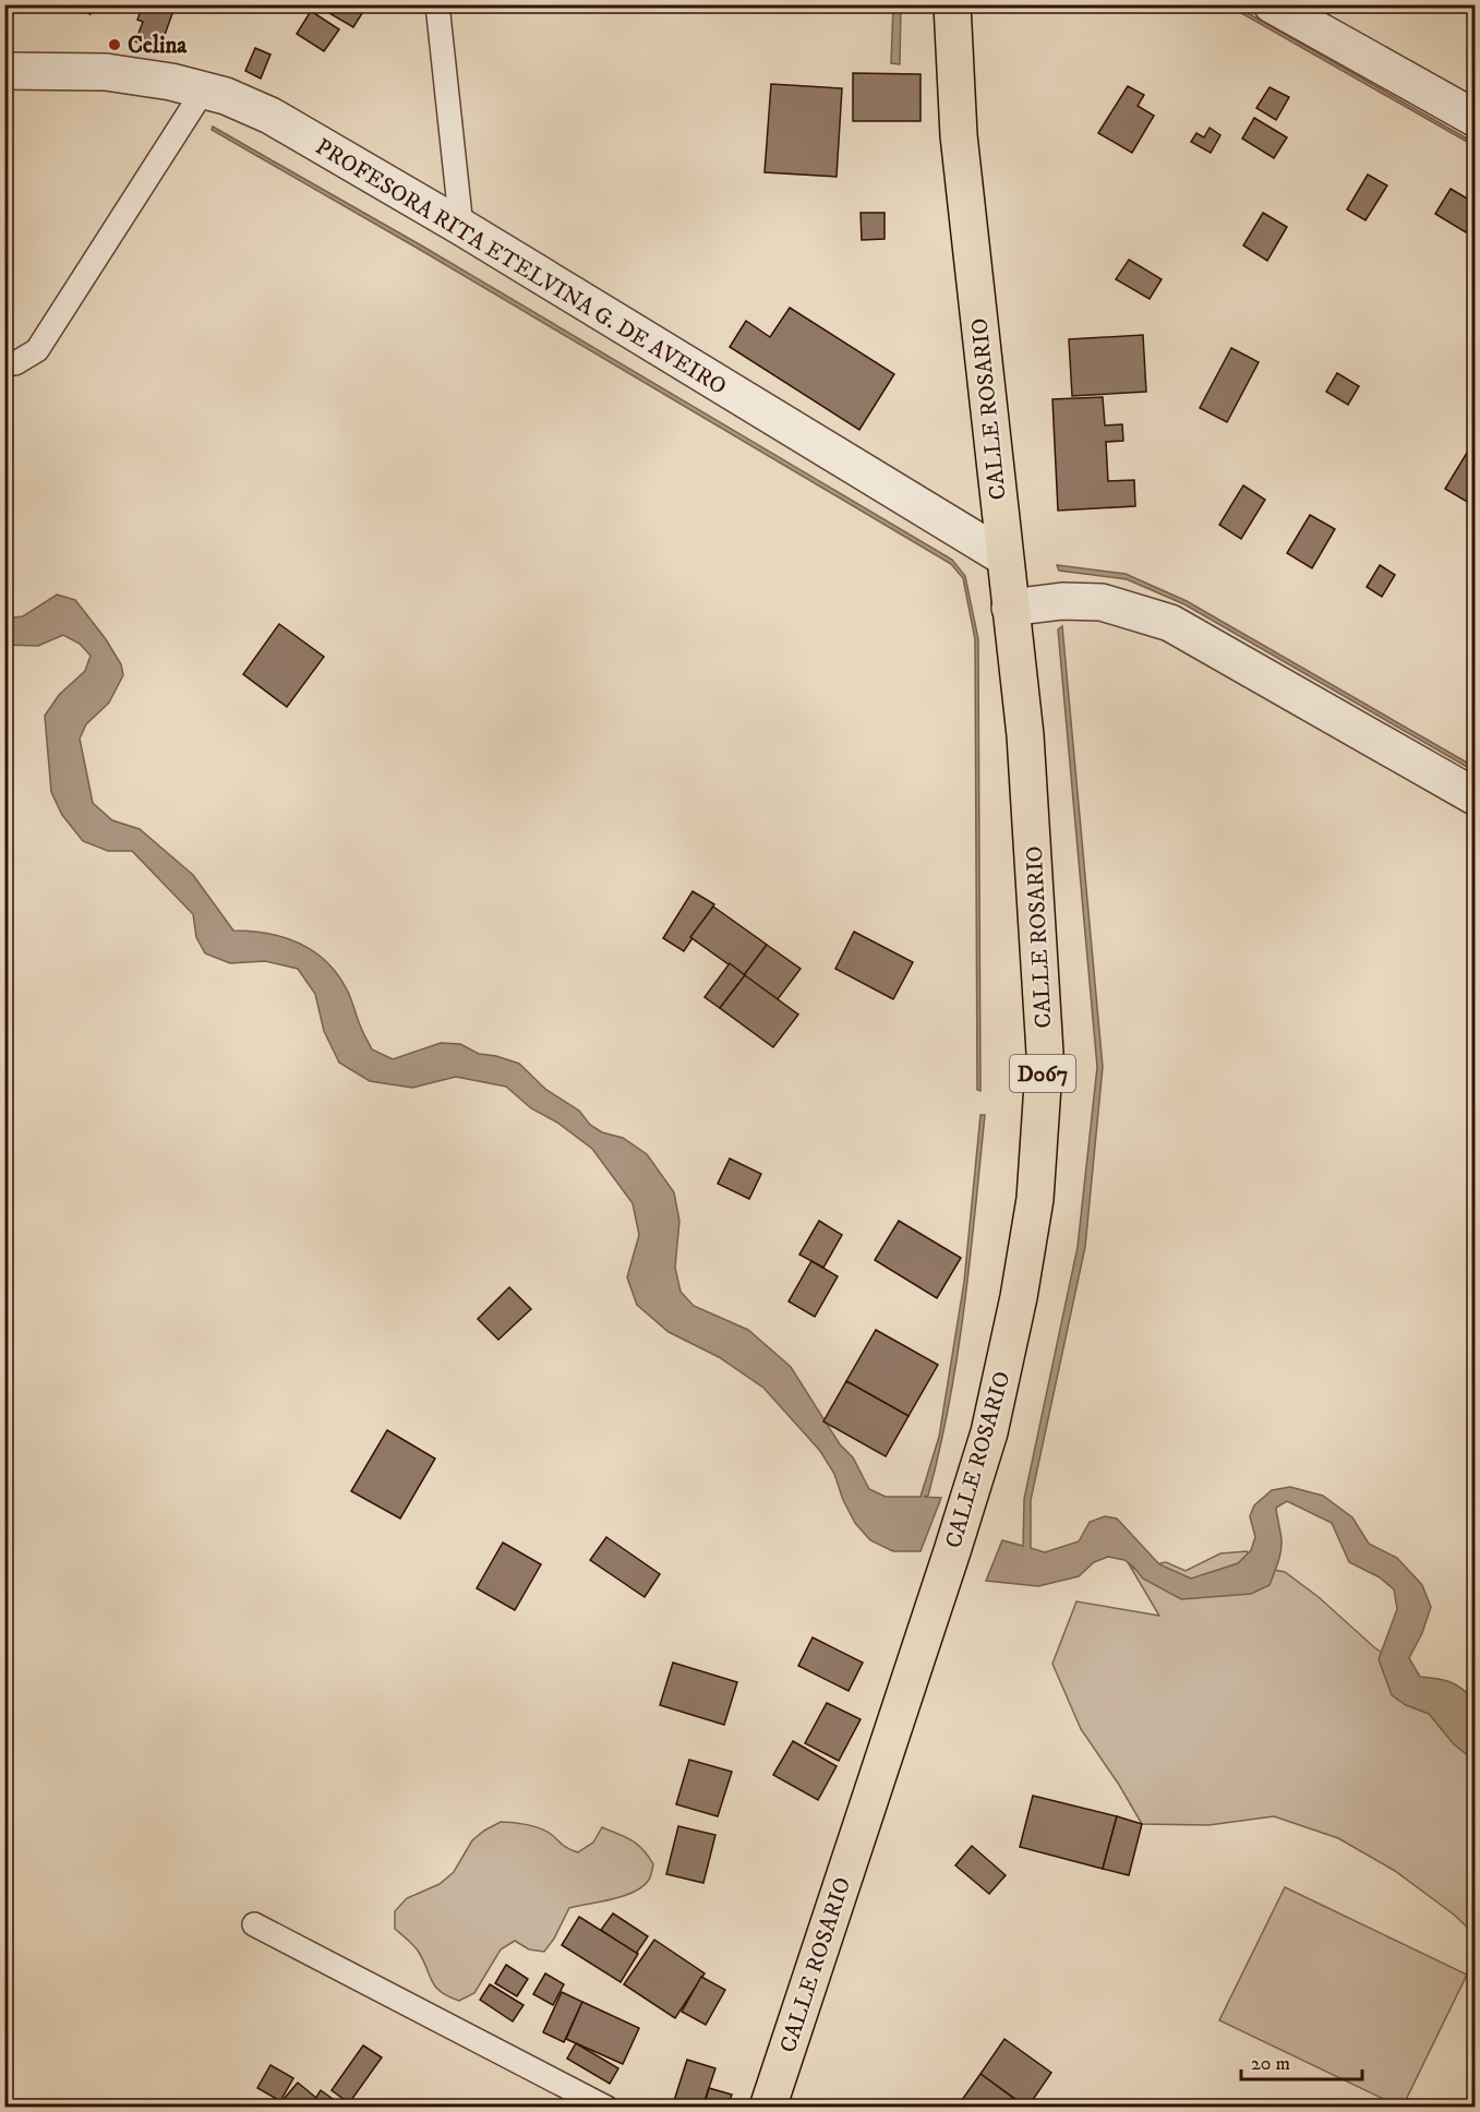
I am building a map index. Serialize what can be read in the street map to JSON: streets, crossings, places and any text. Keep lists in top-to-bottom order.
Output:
{
  "streets": {
    "main road": ["CALLE ROSARIO", "D067"],
    "street": ["PROFESORA RITA ETELVINA G. DE AVEIRO"]
  },
  "crossings": [
    ["PROFESORA RITA ETELVINA G. DE AVEIRO", "CALLE ROSARIO"]
  ],
  "places": ["Celina"],
  "scale_bar": "20 m"
}
